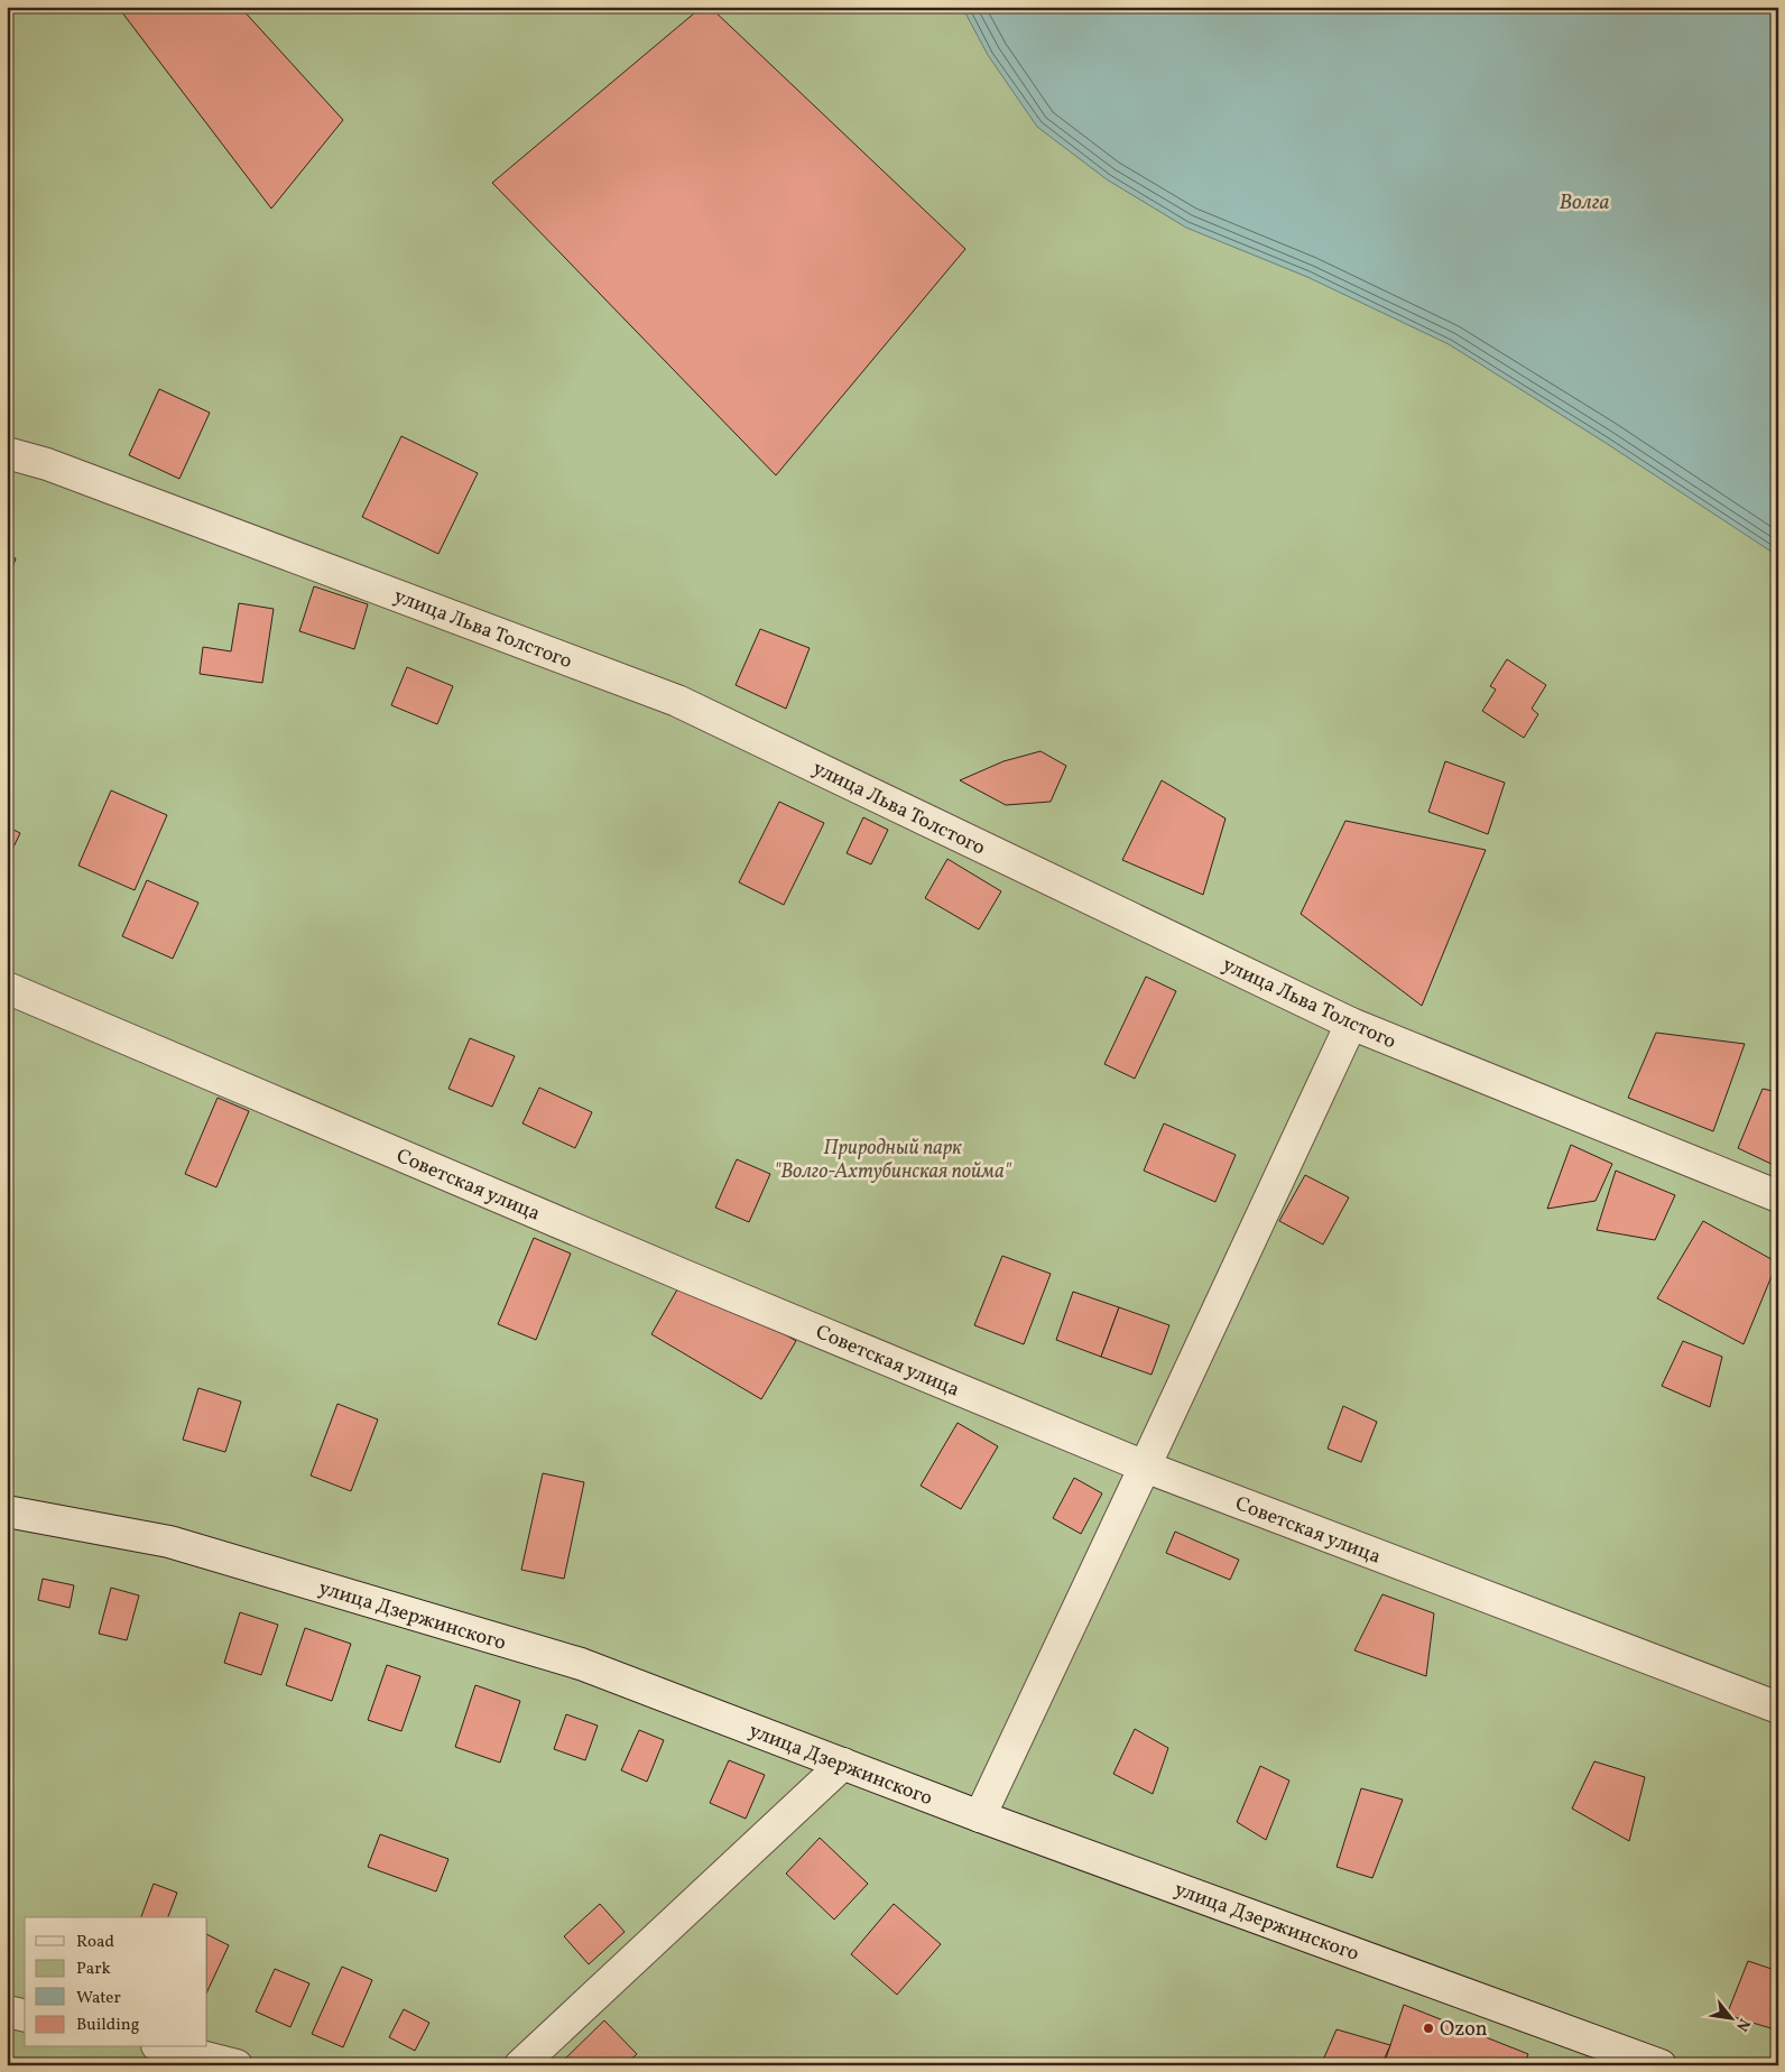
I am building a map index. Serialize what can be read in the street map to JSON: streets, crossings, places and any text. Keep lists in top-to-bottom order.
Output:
{
  "streets": {
    "street": ["улица Льва Толстого", "Советская улица", "улица Дзержинского"]
  },
  "water": ["Волга"],
  "parks": ["Природный парк \"Волго-Ахтубинская пойма\""],
  "places": ["Ozon"],
  "legend": [
    "Road",
    "Park",
    "Water",
    "Building"
  ],
  "north": "bottom right"
}
